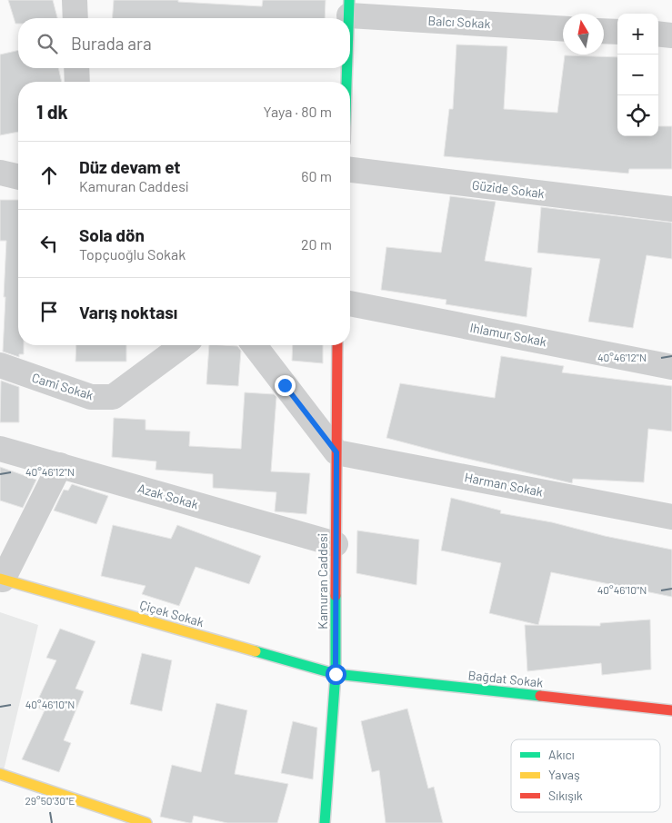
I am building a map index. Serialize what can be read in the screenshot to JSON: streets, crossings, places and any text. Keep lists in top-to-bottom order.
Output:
{
  "streets": {
    "street": [
      "Balcı Sokak",
      "Güzide Sokak",
      "Ihlamur Sokak",
      "Cami Sokak",
      "Harman Sokak",
      "Azak Sokak",
      "Kamuran Caddesi",
      "Çiçek Sokak",
      "Bağdat Sokak"
    ]
  },
  "crossings": [
    ["Harman Sokak", "Kamuran Caddesi"],
    ["Azak Sokak", "Kamuran Caddesi"],
    ["Kamuran Caddesi", "Çiçek Sokak"],
    ["Kamuran Caddesi", "Bağdat Sokak"],
    ["Çiçek Sokak", "Bağdat Sokak"]
  ],
  "legend": ["Akıcı", "Yavaş", "Sıkışık"],
  "north": "top",
  "page": {
    "map_buttons": ["+", "−"],
    "search": "Burada ara",
    "heading": ["1 dk", "Yaya · 80 m"],
    "list": [
      ["Düz devam et", "Kamuran Caddesi", "60 m"],
      ["Sola dön", "Topçuoğlu Sokak", "20 m"],
      "Varış noktası"
    ]
  },
  "coordinates": ["40°46'12\"N", "40°46'10\"N", "29°50'30\"E"]
}
